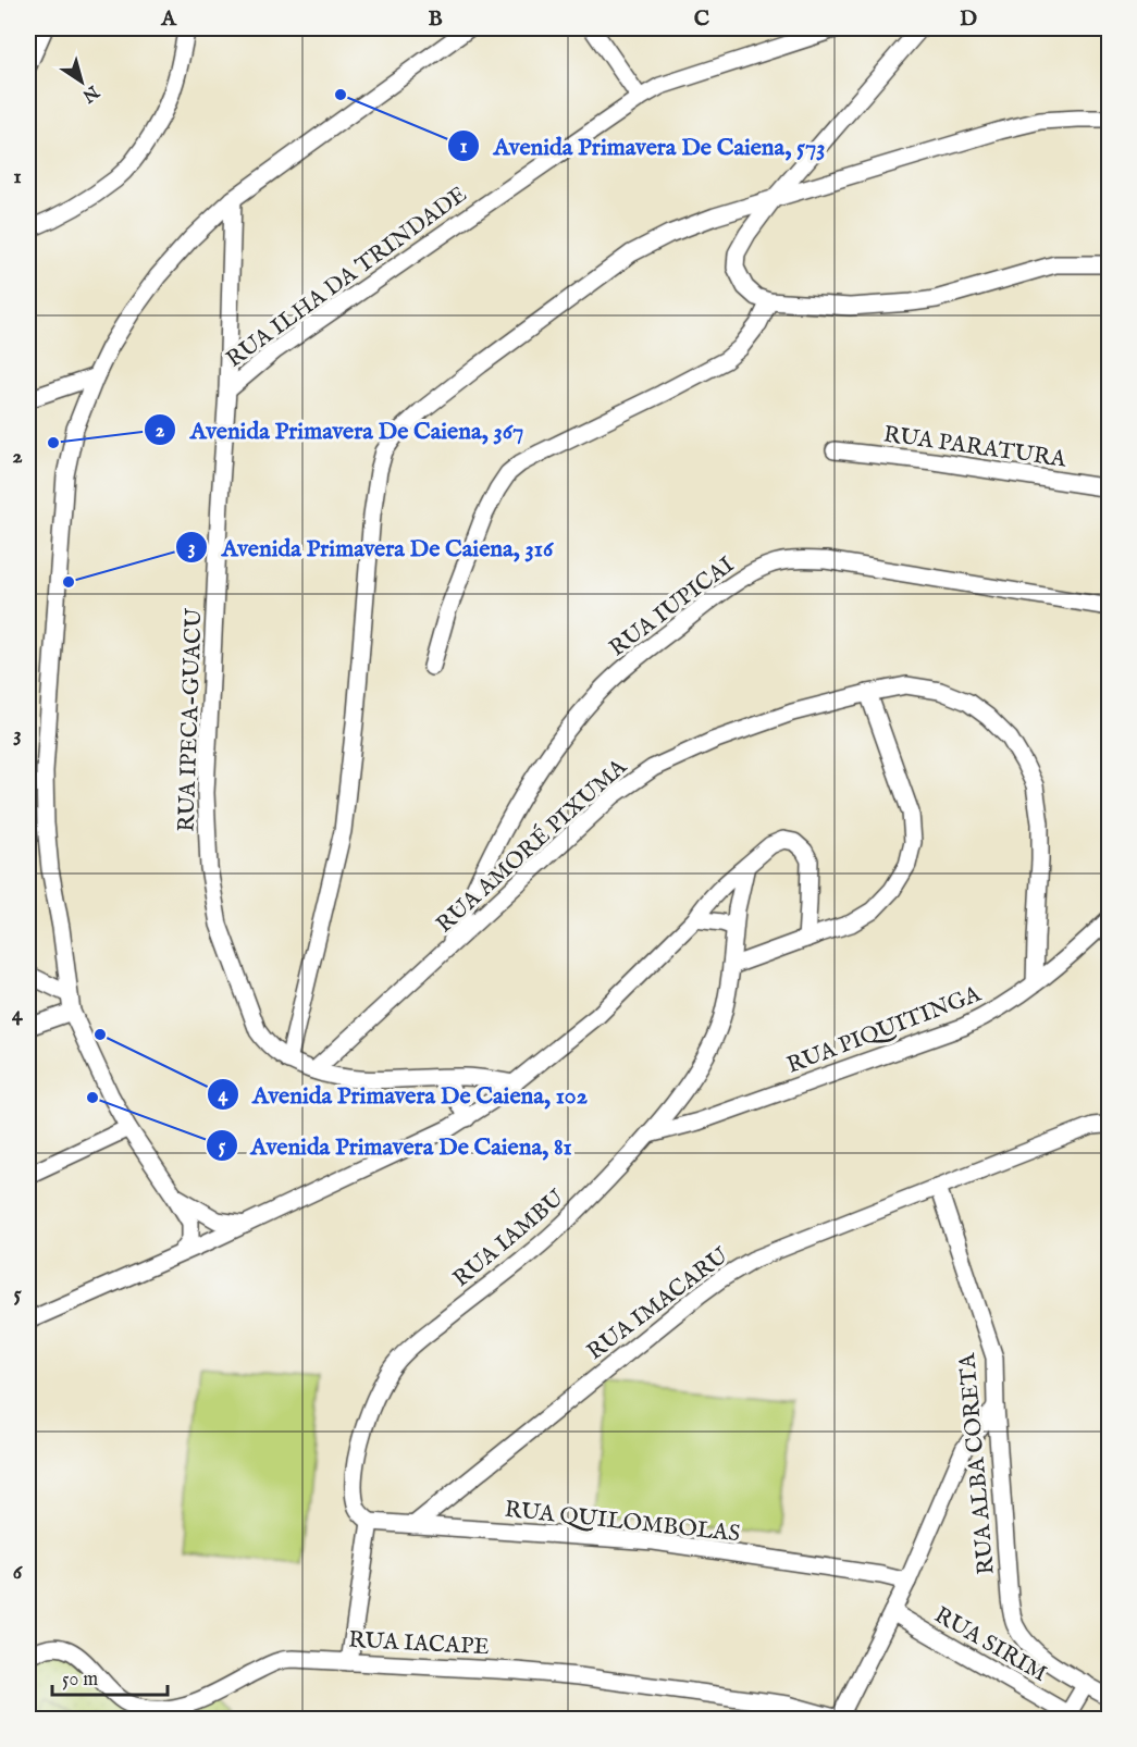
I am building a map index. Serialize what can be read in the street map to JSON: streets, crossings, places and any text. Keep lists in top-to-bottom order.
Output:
{
  "streets": {
    "street": [
      "RUA ILHA DA TRINDADE",
      "RUA PARATURA",
      "RUA IUPICAI",
      "RUA IPECA-GUACU",
      "RUA AMORÉ PIXUMA",
      "RUA PIQUITINGA",
      "RUA IAMBU",
      "RUA IMACARU",
      "RUA ALBA CORETA",
      "RUA QUILOMBOLAS",
      "RUA IACAPE",
      "RUA SIRIM"
    ]
  },
  "crossings": [
    ["RUA ILHA DA TRINDADE", "RUA IPECA-GUACU"],
    ["RUA IUPICAI", "RUA AMORÉ PIXUMA"],
    ["RUA IPECA-GUACU", "RUA AMORÉ PIXUMA"],
    ["RUA AMORÉ PIXUMA", "RUA PIQUITINGA"],
    ["RUA PIQUITINGA", "RUA IAMBU"],
    ["RUA IAMBU", "RUA QUILOMBOLAS"],
    ["RUA IMACARU", "RUA ALBA CORETA"],
    ["RUA IMACARU", "RUA QUILOMBOLAS"]
  ],
  "places": [
    "Avenida Primavera De Caiena, 573",
    "Avenida Primavera De Caiena, 367",
    "Avenida Primavera De Caiena, 316",
    "Avenida Primavera De Caiena, 102",
    "Avenida Primavera De Caiena, 81"
  ],
  "scale_bar": "50 m",
  "north": "bottom right",
  "grid": {
    "columns": [
      "A",
      "B",
      "C",
      "D"
    ],
    "rows": [
      "1",
      "2",
      "3",
      "4",
      "5",
      "6"
    ]
  }
}
